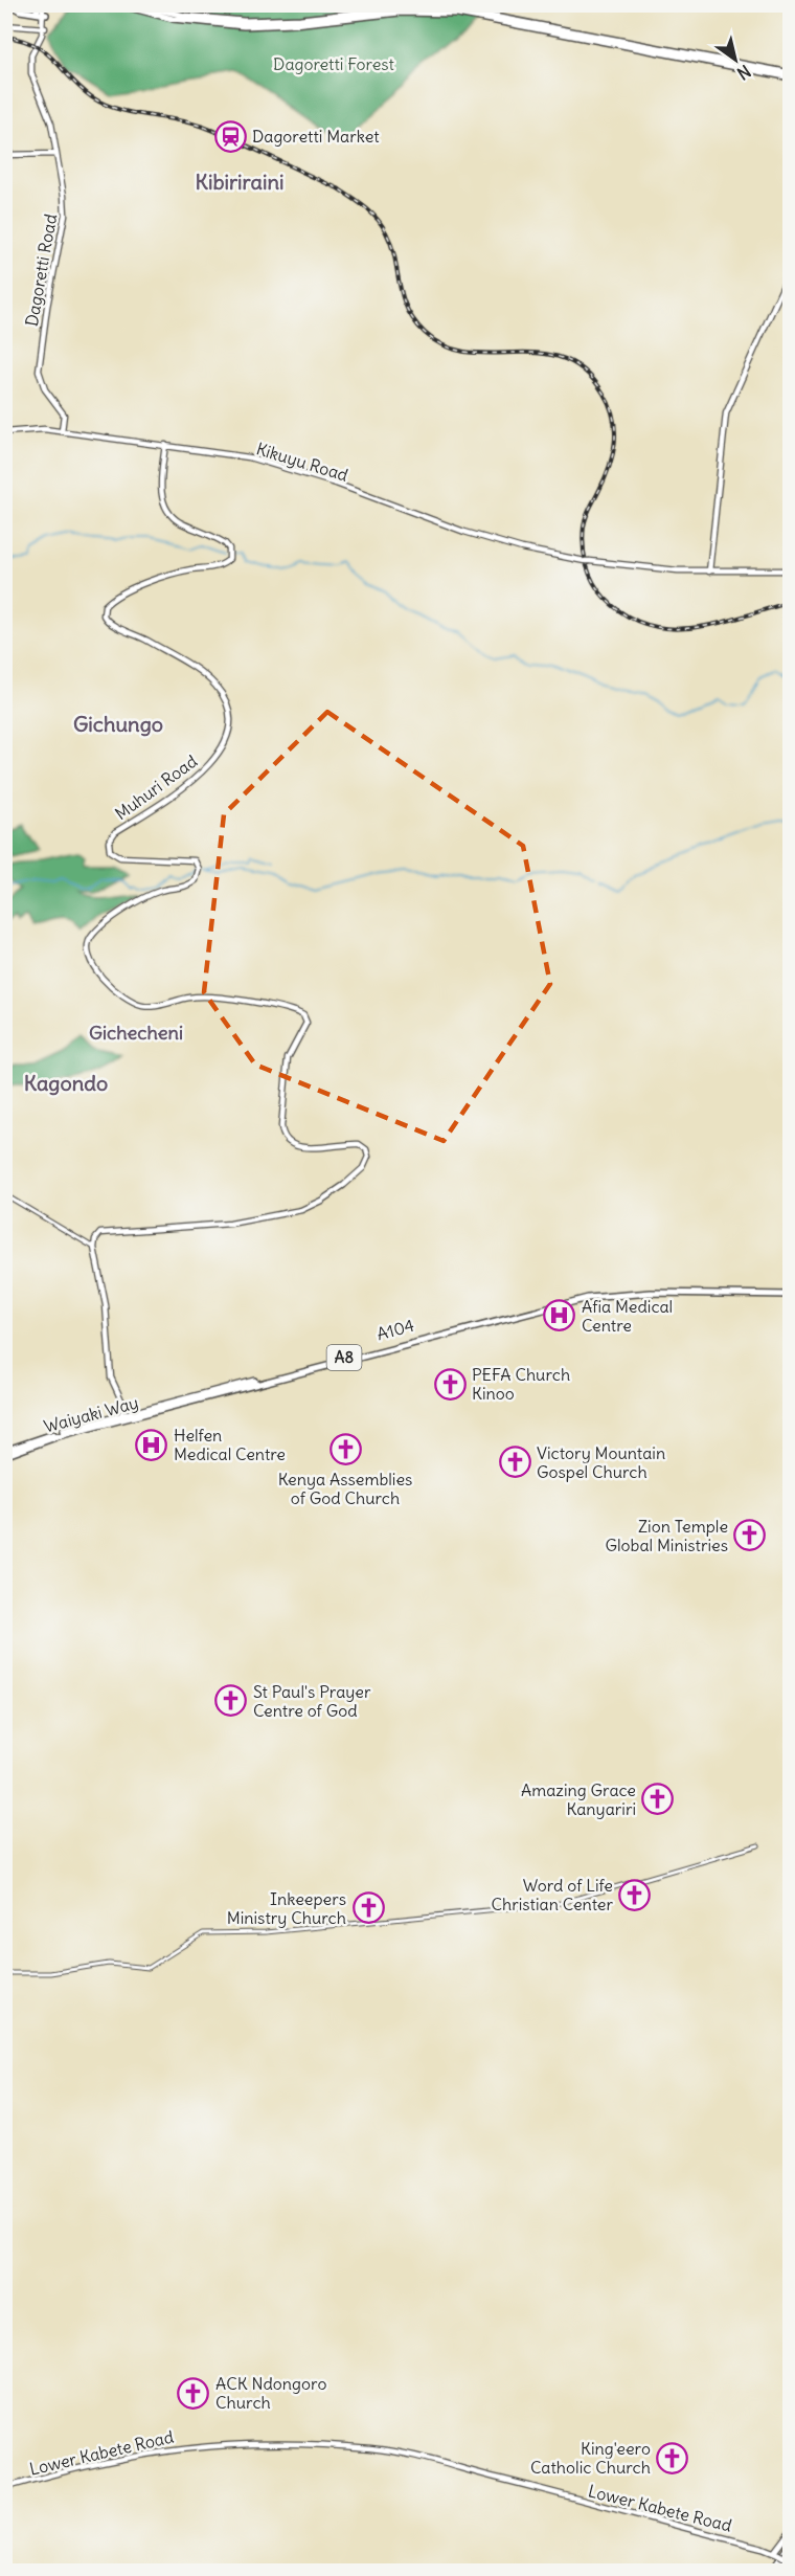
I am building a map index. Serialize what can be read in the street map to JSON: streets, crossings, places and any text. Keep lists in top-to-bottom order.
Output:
{
  "streets": {
    "highway": ["A8", "Waiyaki Way"],
    "main road": [
      "Dagoretti Road",
      "Kikuyu Road",
      "Muhuri Road",
      "Lower Kabete Road"
    ]
  },
  "crossings": [
    ["Dagoretti Road", "Kikuyu Road"],
    ["Kikuyu Road", "Muhuri Road"],
    ["A8", "Waiyaki Way"]
  ],
  "districts": [
    "Kibiriraini",
    "Gichungo",
    "Gichecheni",
    "Kagondo"
  ],
  "parks": ["Dagoretti Forest"],
  "places": {
    "station": ["Dagoretti Market"],
    "hospital": ["Afia Medical Centre", "Helfen Medical Centre"],
    "church": [
      "PEFA Church Kinoo",
      "Kenya Assemblies of God Church",
      "Victory Mountain Gospel Church",
      "Zion Temple Global Ministries",
      "St Paul's Prayer Centre of God",
      "Amazing Grace Kanyariri",
      "Word of Life Christian Center",
      "Inkeepers Ministry Church",
      "ACK Ndongoro Church",
      "King'eero Catholic Church"
    ]
  },
  "north": "bottom right"
}
